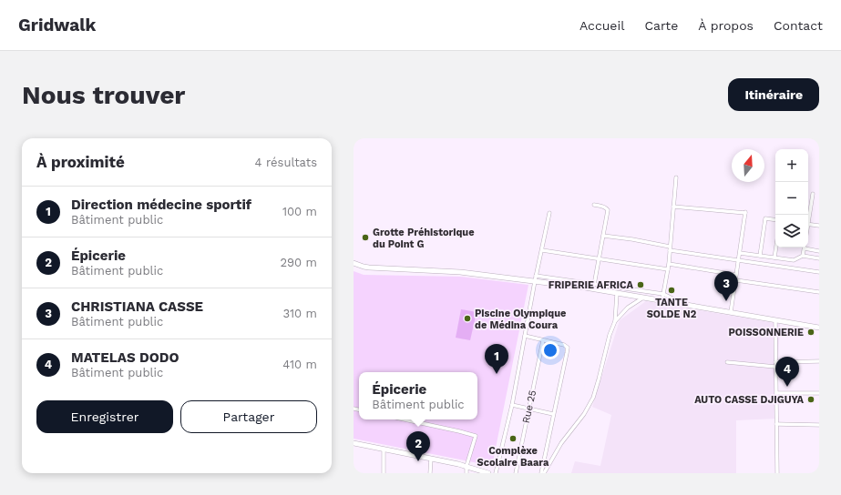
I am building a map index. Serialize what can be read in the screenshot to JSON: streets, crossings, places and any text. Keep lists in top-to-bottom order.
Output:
{
  "streets": {
    "street": ["Rue 25"]
  },
  "places": [
    "Grotte Préhistorique du Point G",
    "FRIPERIE AFRICA",
    "TANTE SOLDE N2",
    "Piscine Olympique de Médina Coura",
    "POISSONNERIE",
    "AUTO CASSE DJIGUYA",
    "Complèxe Scolaire Baara"
  ],
  "north": "top",
  "page": {
    "header": "Gridwalk",
    "nav": [
      "Accueil",
      "Carte",
      "À propos",
      "Contact"
    ],
    "buttons": [
      "Itinéraire",
      ["Enregistrer", "Partager"]
    ],
    "title": "Nous trouver",
    "heading": ["À proximité", "4 résultats"],
    "map_buttons": ["+", "−"],
    "list": [
      {
        "mark": "1",
        "name": "Direction médecine sportif",
        "note": "Bâtiment public",
        "value": "100 m"
      },
      {
        "mark": "2",
        "name": "Épicerie",
        "note": "Bâtiment public",
        "value": "290 m"
      },
      {
        "mark": "3",
        "name": "CHRISTIANA CASSE",
        "note": "Bâtiment public",
        "value": "310 m"
      },
      {
        "mark": "4",
        "name": "MATELAS DODO",
        "note": "Bâtiment public",
        "value": "410 m"
      }
    ],
    "pins": [
      "3",
      "1",
      "4",
      "2"
    ],
    "popup": ["Épicerie", "Bâtiment public"]
  }
}
